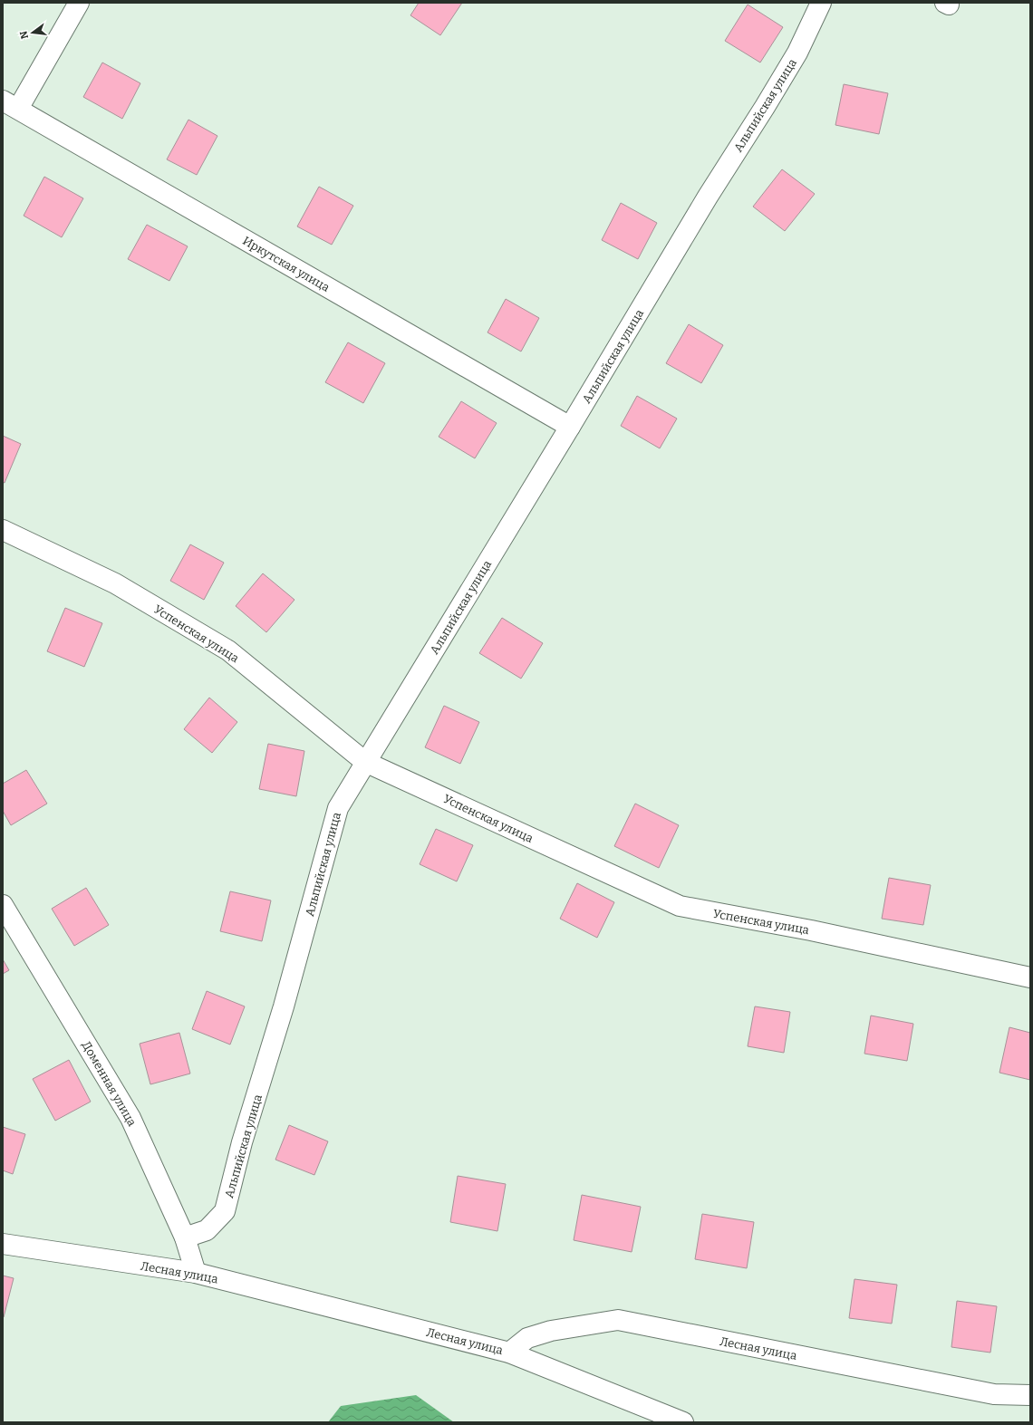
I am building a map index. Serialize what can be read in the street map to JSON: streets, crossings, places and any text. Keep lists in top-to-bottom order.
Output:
{
  "streets": {
    "street": [
      "Альпийская улица",
      "Иркутская улица",
      "Успенская улица",
      "Доменная улица",
      "Лесная улица"
    ]
  },
  "crossings": [
    ["Альпийская улица", "Иркутская улица"],
    ["Альпийская улица", "Успенская улица"],
    ["Альпийская улица", "Доменная улица"],
    ["Доменная улица", "Лесная улица"]
  ],
  "north": "left"
}
